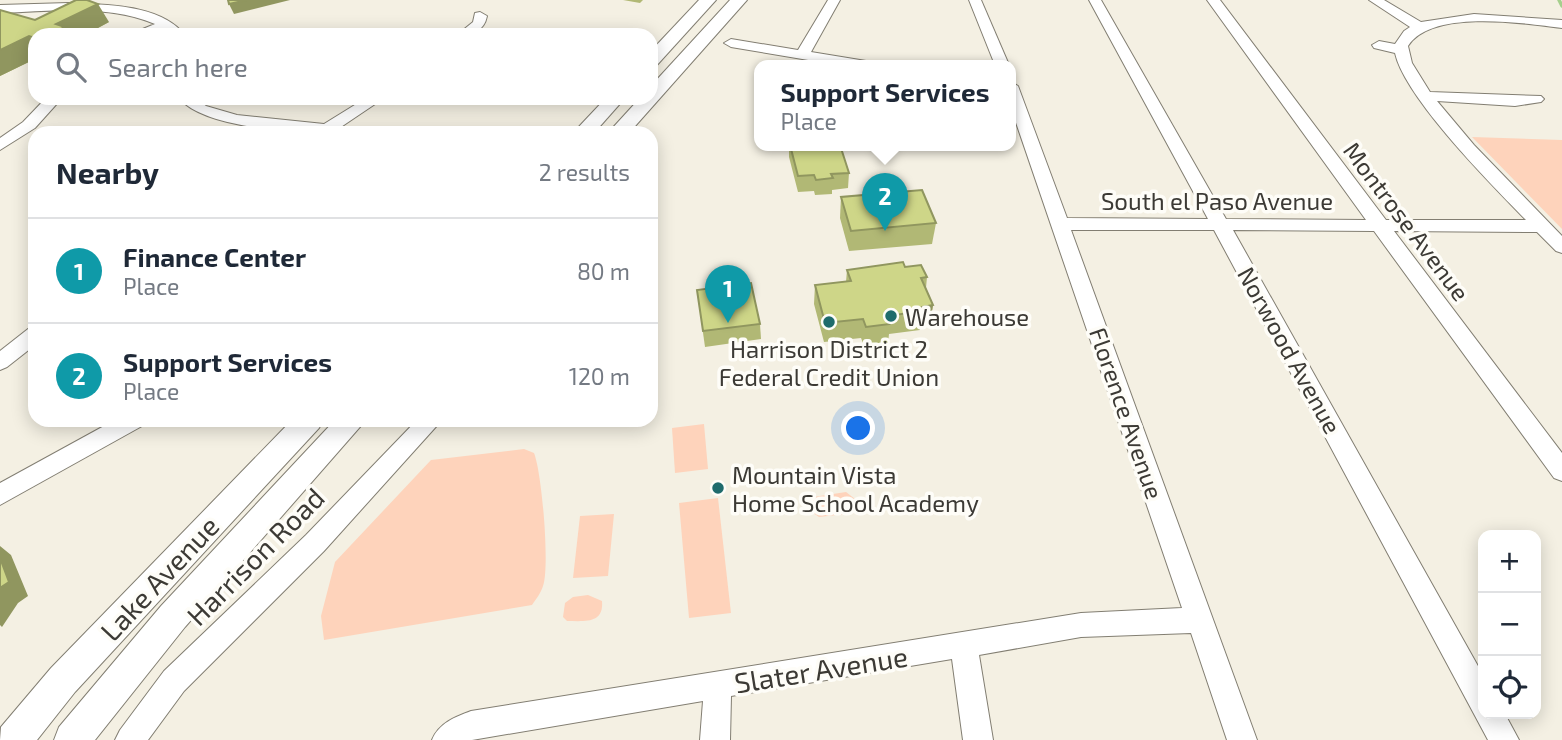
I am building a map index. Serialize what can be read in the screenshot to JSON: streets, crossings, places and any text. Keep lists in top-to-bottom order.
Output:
{
  "streets": {
    "main road": ["Lake Avenue"],
    "street": [
      "South el Paso Avenue",
      "Montrose Avenue",
      "Norwood Avenue",
      "Florence Avenue",
      "Harrison Road",
      "Slater Avenue"
    ]
  },
  "crossings": [
    ["South el Paso Avenue", "Montrose Avenue"],
    ["South el Paso Avenue", "Norwood Avenue"],
    ["South el Paso Avenue", "Florence Avenue"],
    ["Florence Avenue", "Slater Avenue"]
  ],
  "places": ["Warehouse", "Harrison District 2 Federal Credit Union", "Mountain Vista Home School Academy"],
  "page": {
    "search": "Search here",
    "popup": ["Support Services", "Place"],
    "heading": ["Nearby", "2 results"],
    "pins": ["2", "1"],
    "list": [
      {
        "mark": "1",
        "name": "Finance Center",
        "note": "Place",
        "value": "80 m"
      },
      {
        "mark": "2",
        "name": "Support Services",
        "note": "Place",
        "value": "120 m"
      }
    ],
    "map_buttons": ["+", "−"]
  }
}
